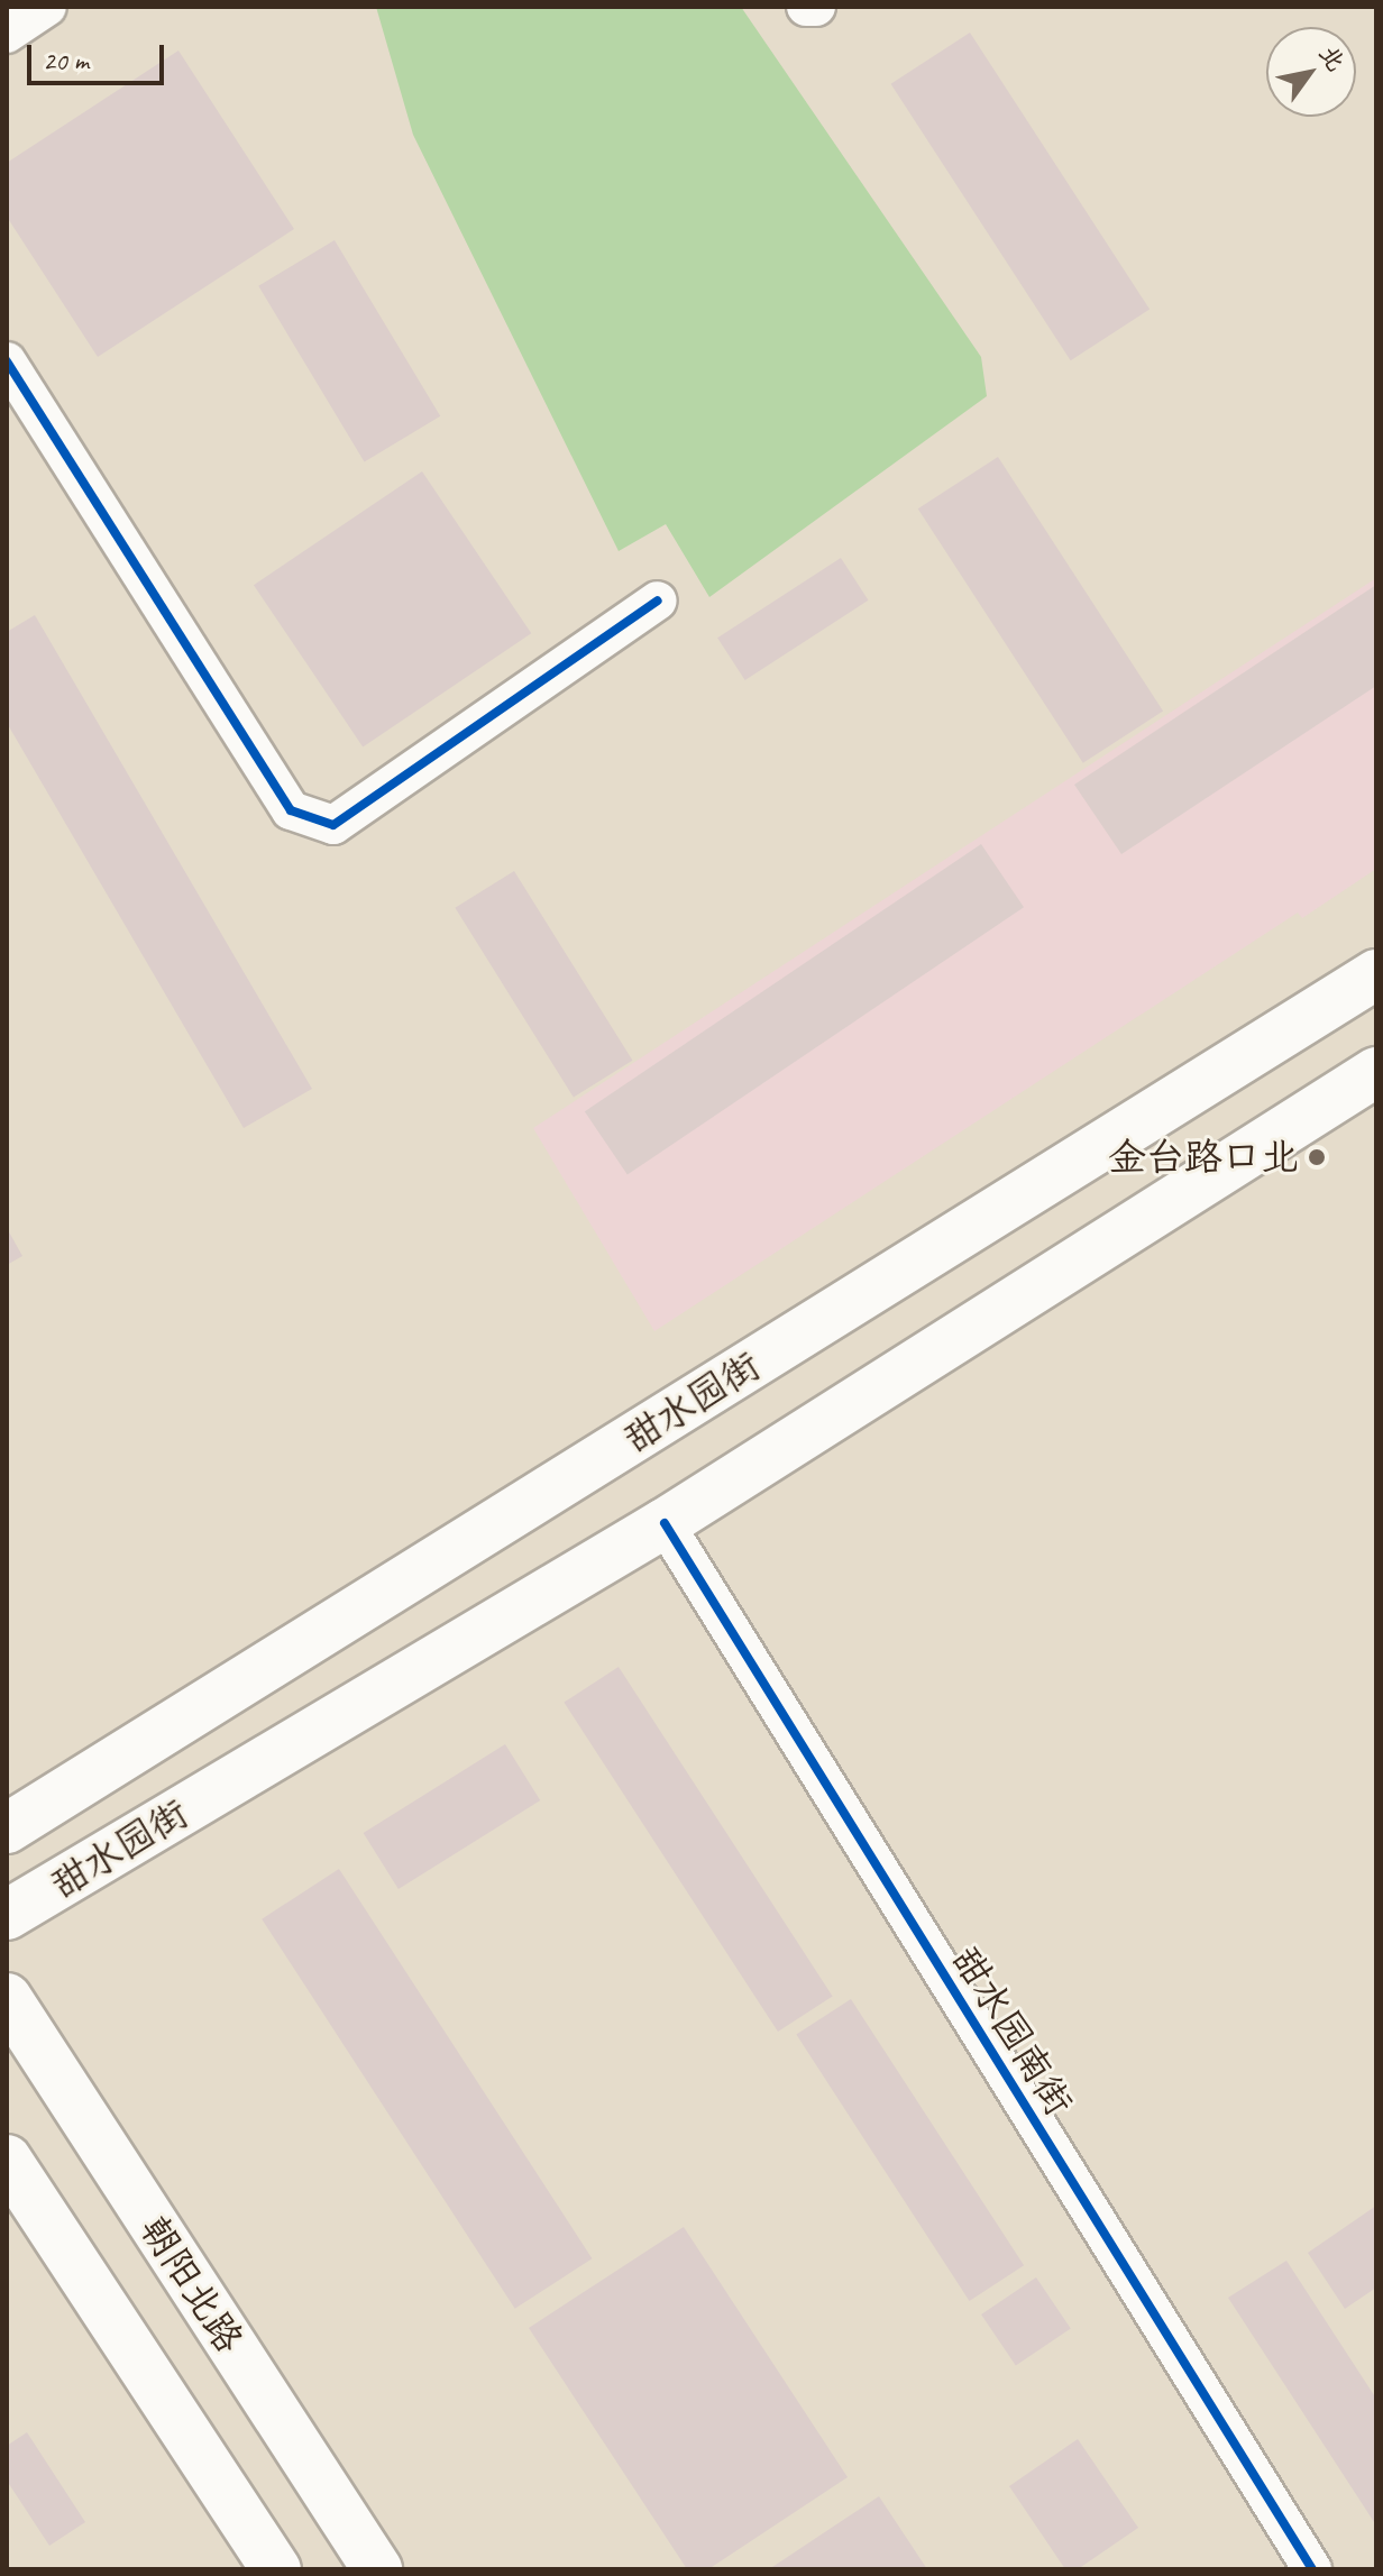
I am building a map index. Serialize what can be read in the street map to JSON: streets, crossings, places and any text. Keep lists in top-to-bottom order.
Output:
{
  "streets": {
    "main road": ["甜水园街", "朝阳北路"],
    "street": ["甜水园南街"]
  },
  "crossings": [
    ["甜水园街", "甜水园南街"]
  ],
  "places": ["金台路口北"],
  "scale_bar": "20 m",
  "north": "top right"
}
